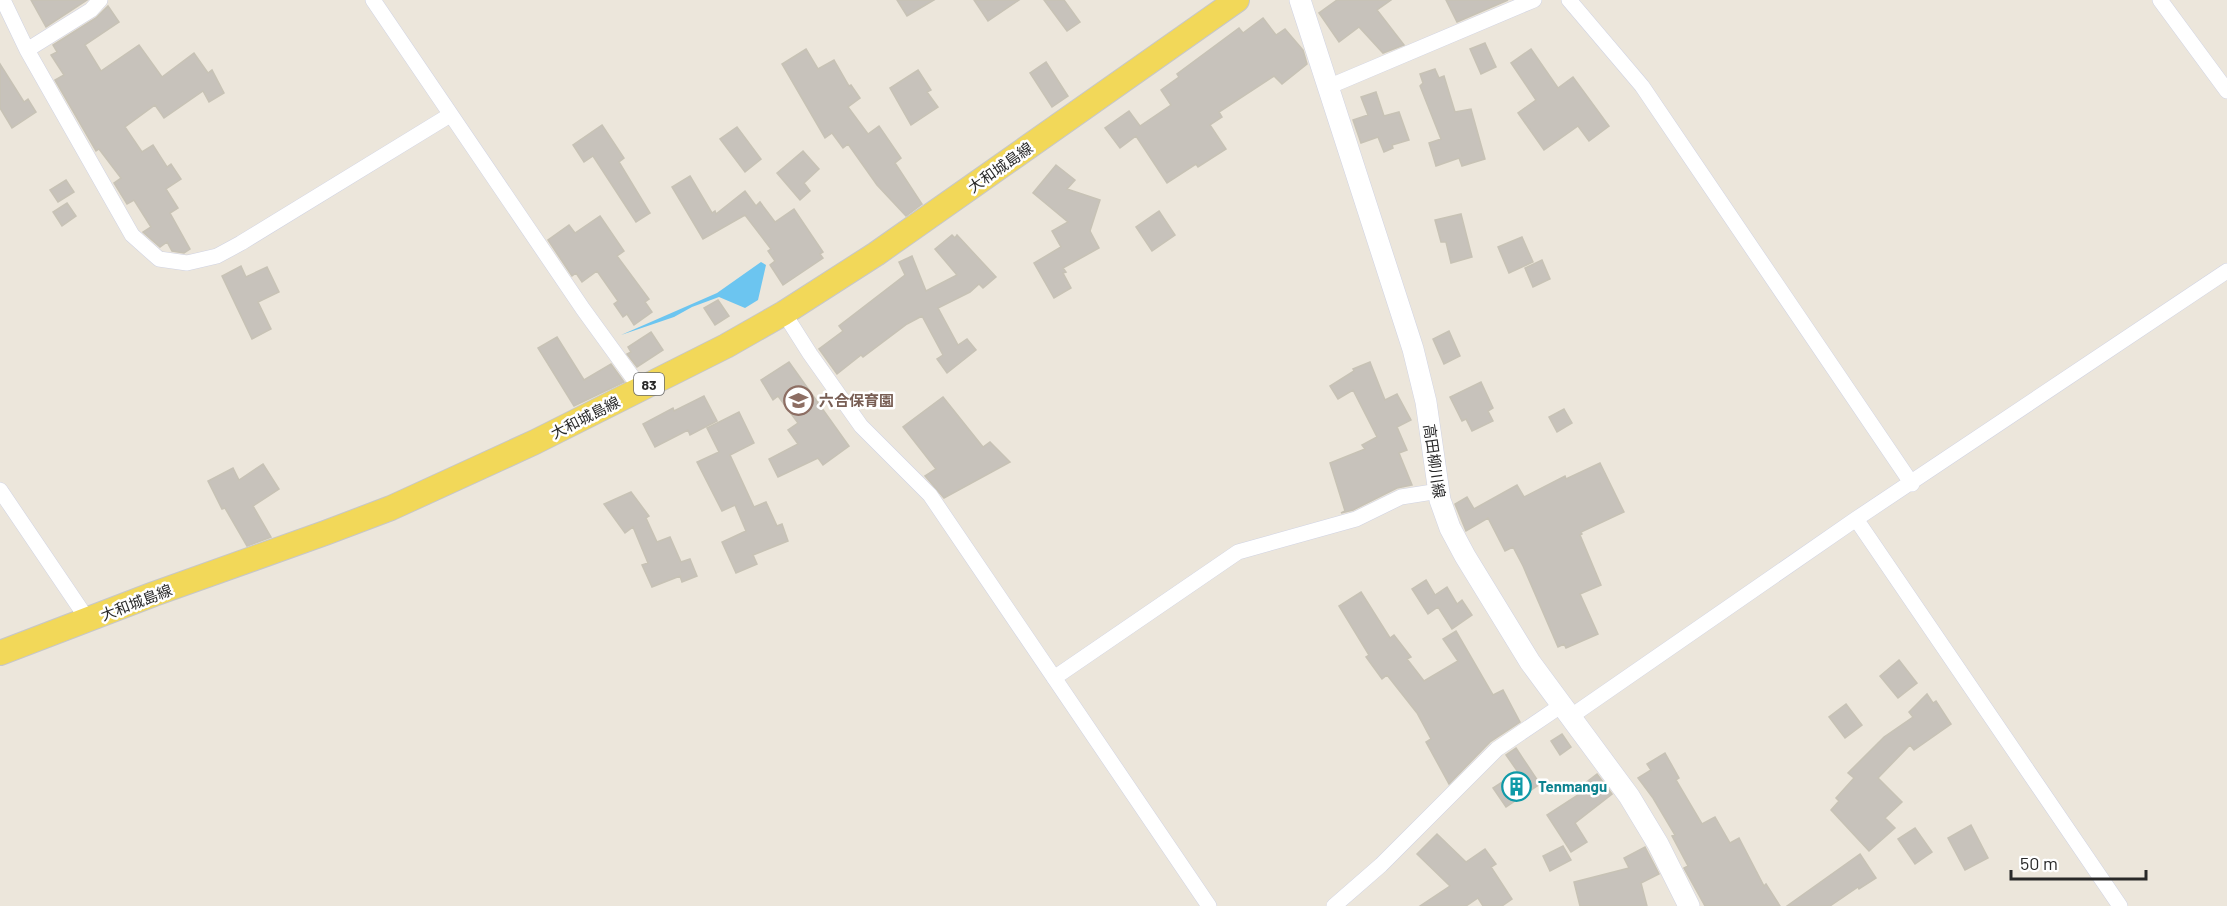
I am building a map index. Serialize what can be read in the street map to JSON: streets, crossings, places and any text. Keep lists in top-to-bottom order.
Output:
{
  "streets": {
    "main road": ["大和城島線", "83", "高田柳川線"]
  },
  "places": {
    "school or university": ["六合保育園"],
    "building": ["Tenmangu"]
  },
  "scale_bar": "50 m"
}
